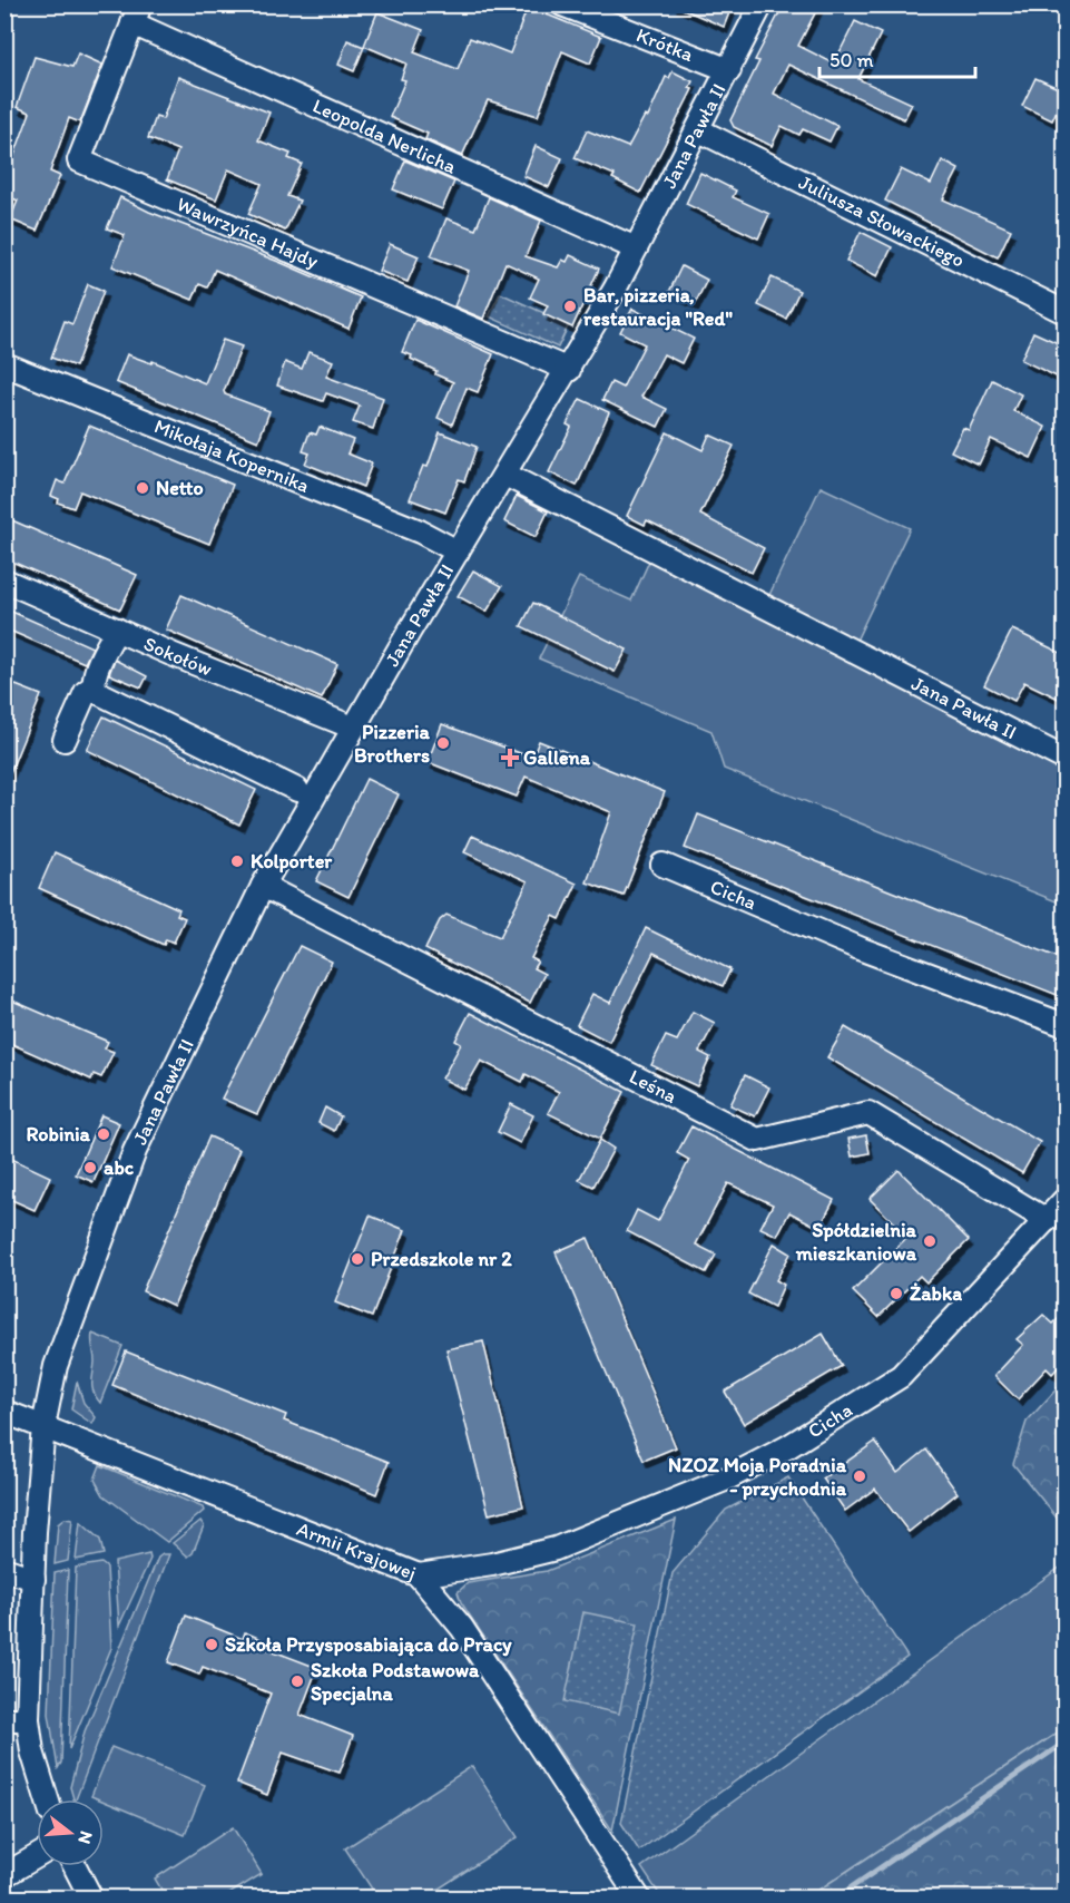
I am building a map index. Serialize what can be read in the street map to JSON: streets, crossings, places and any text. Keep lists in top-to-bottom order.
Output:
{
  "streets": {
    "street": [
      "Krótka",
      "Leopolda Nerlicha",
      "Jana Pawła II",
      "Juliusza Słowackiego",
      "Wawrzyńca Hajdy",
      "Mikołaja Kopernika",
      "Sokołów",
      "Cicha",
      "Leśna",
      "Armii Krajowej"
    ]
  },
  "crossings": [
    ["Krótka", "Jana Pawła II"],
    ["Leopolda Nerlicha", "Jana Pawła II"],
    ["Leopolda Nerlicha", "Wawrzyńca Hajdy"],
    ["Jana Pawła II", "Juliusza Słowackiego"],
    ["Jana Pawła II", "Wawrzyńca Hajdy"],
    ["Jana Pawła II", "Mikołaja Kopernika"],
    ["Jana Pawła II", "Sokołów"],
    ["Jana Pawła II", "Leśna"],
    ["Jana Pawła II", "Armii Krajowej"],
    ["Cicha", "Leśna"],
    ["Cicha", "Armii Krajowej"]
  ],
  "places": {
    "other": [
      "Bar, pizzeria, restauracja \"Red\"",
      "Netto",
      "Pizzeria Brothers",
      "Kolporter",
      "Robinia",
      "abc",
      "Spółdzielnia mieszkaniowa",
      "Przedszkole nr 2",
      "Żabka",
      "NZOZ Moja Poradnia - przychodnia",
      "Szkoła Przysposabiająca do Pracy",
      "Szkoła Podstawowa Specjalna"
    ],
    "health": ["Gallena"]
  },
  "scale_bar": "50 m",
  "north": "right"
}
